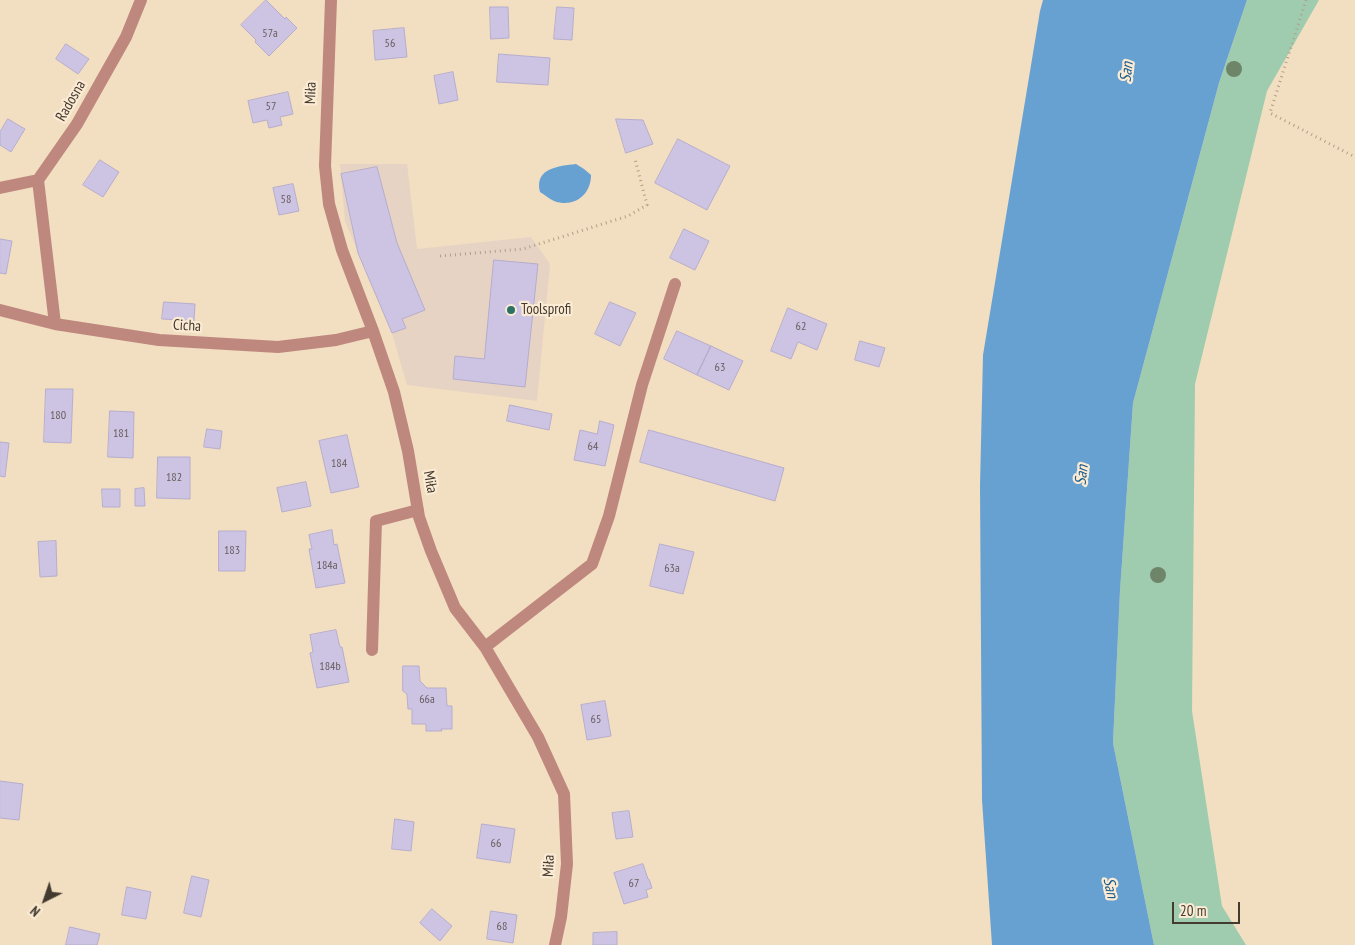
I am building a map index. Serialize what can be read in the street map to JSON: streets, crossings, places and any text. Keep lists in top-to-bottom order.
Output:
{
  "streets": {
    "street": ["Miła", "Radosna", "Cicha"]
  },
  "crossings": [
    ["Miła", "Cicha"]
  ],
  "water": ["San"],
  "places": ["Toolsprofi"],
  "house_numbers": [
    "57a",
    "56",
    "57",
    "58",
    "62",
    "63",
    "180",
    "181",
    "64",
    "184",
    "182",
    "183",
    "184a",
    "63a",
    "184b",
    "66a",
    "65",
    "66",
    "67",
    "68"
  ],
  "scale_bar": "20 m",
  "north": "bottom left"
}
